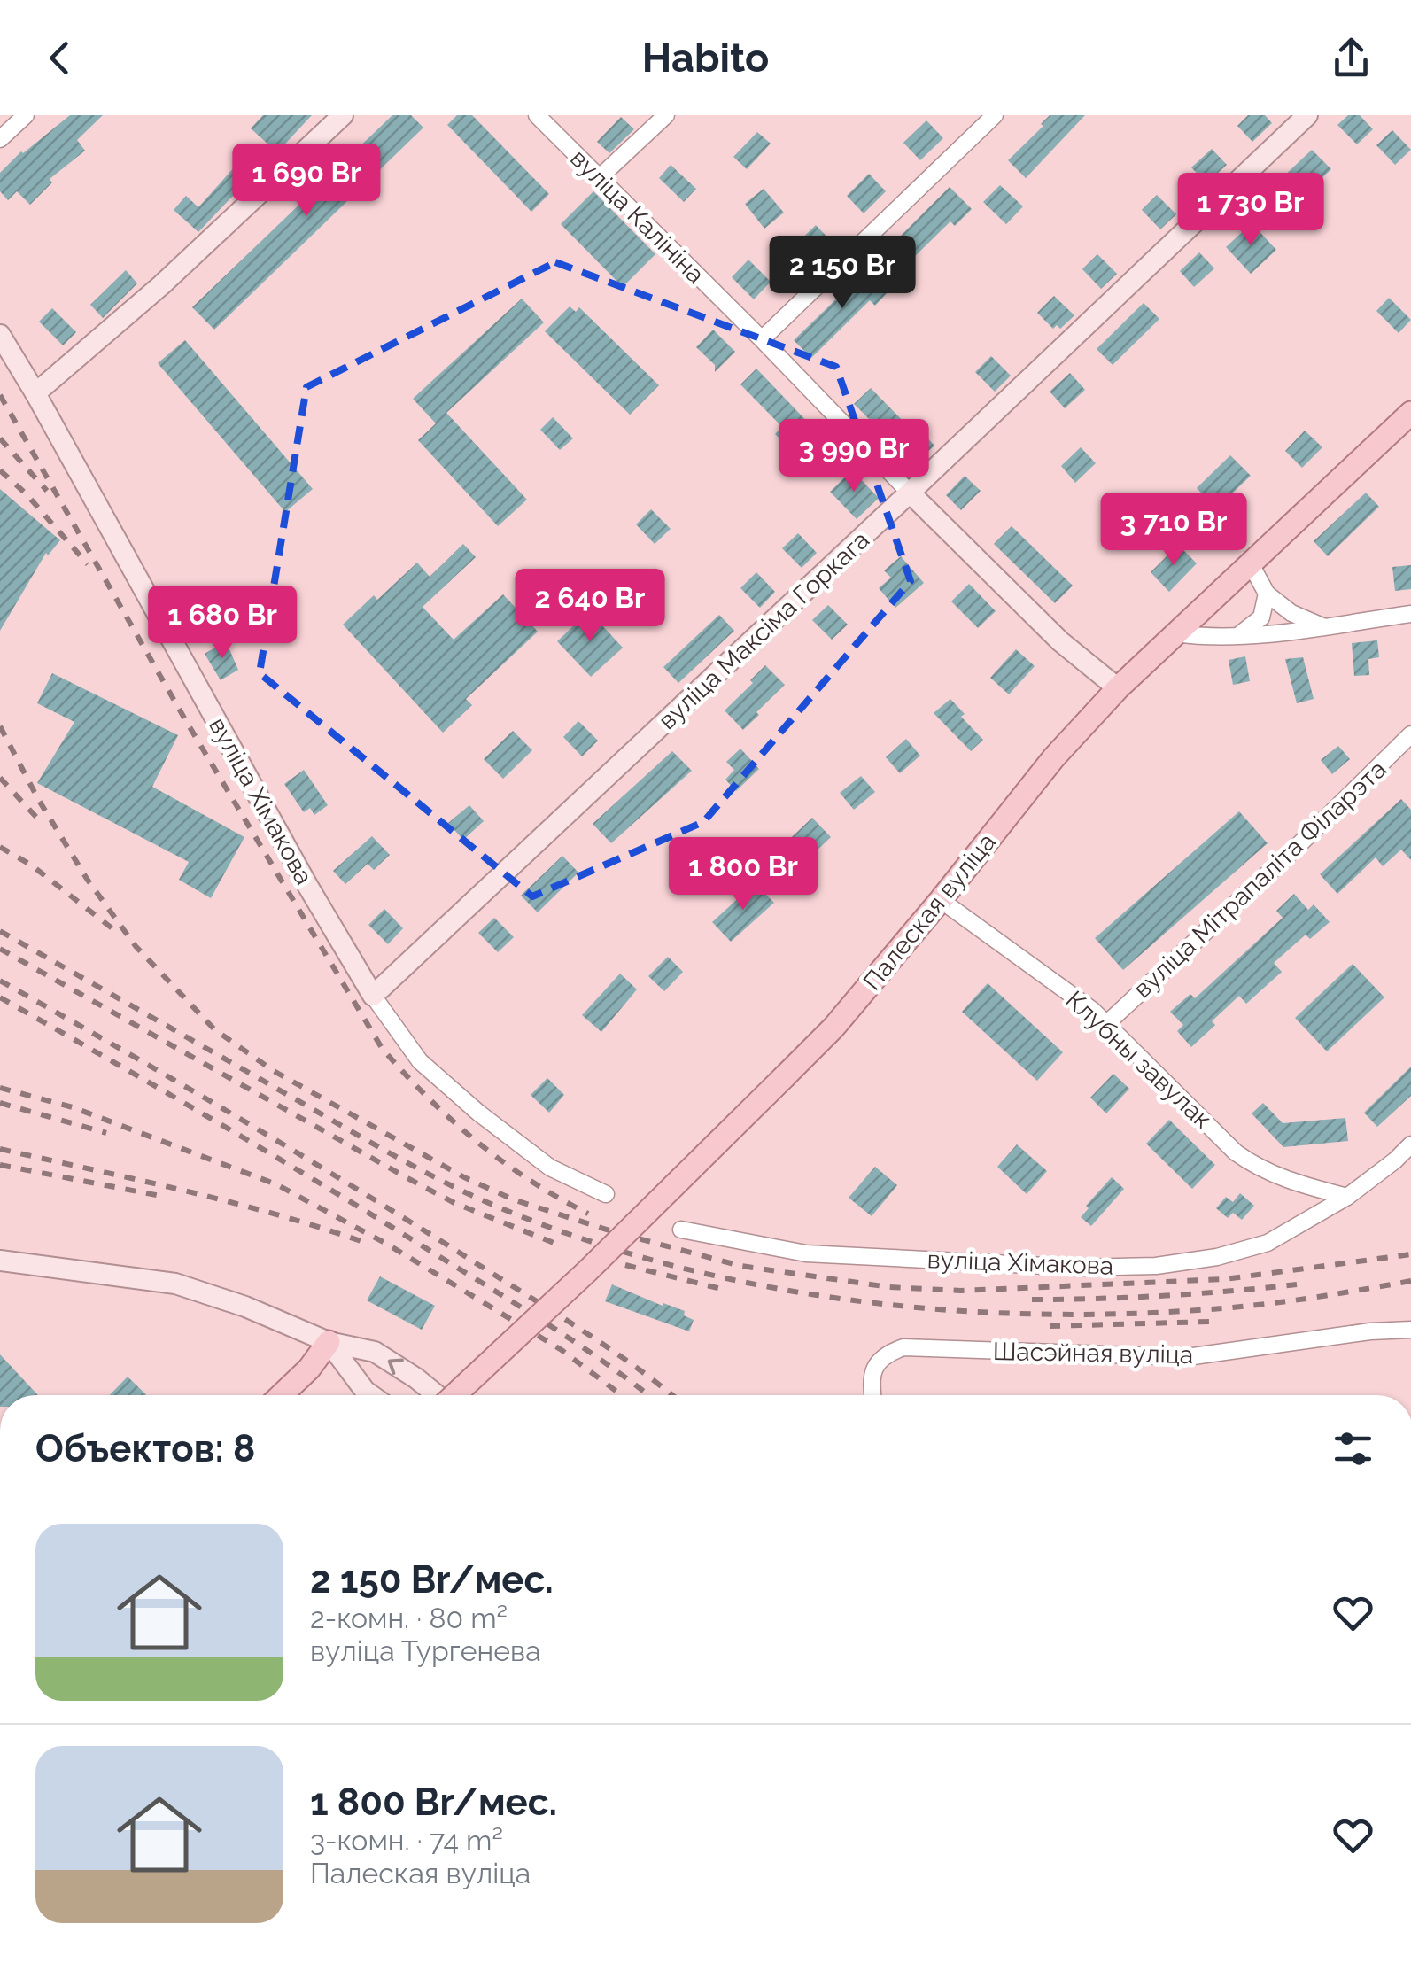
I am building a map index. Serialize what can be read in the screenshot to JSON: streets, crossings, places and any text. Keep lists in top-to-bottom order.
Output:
{
  "streets": {
    "main road": ["Палеская вуліца"],
    "street": [
      "вуліца Калініна",
      "вуліца Максіма Горкага",
      "вуліца Хімакова",
      "вуліца Мітрапаліта Філарэта",
      "Клубны завулак",
      "Шасэйная вуліца"
    ]
  },
  "crossings": [
    ["вуліца Калініна", "вуліца Максіма Горкага"],
    ["вуліца Калініна", "Палеская вуліца"],
    ["вуліца Максіма Горкага", "вуліца Хімакова"],
    ["вуліца Хімакова", "Клубны завулак"],
    ["вуліца Мітрапаліта Філарэта", "Клубны завулак"],
    ["Палеская вуліца", "Клубны завулак"]
  ],
  "page": {
    "header": "Habito",
    "price": [
      "1 690 Br",
      "1 730 Br",
      "2 150 Br",
      "3 990 Br",
      "3 710 Br",
      "2 640 Br",
      "1 680 Br",
      "1 800 Br"
    ],
    "heading": "Объектов: 8",
    "list": [
      {
        "name": "2 150 Br/мес.",
        "note": "2-комн. · 80 m² · вуліца Тургенева"
      },
      {
        "name": "1 800 Br/мес.",
        "note": "3-комн. · 74 m² · Палеская вуліца"
      }
    ]
  }
}
